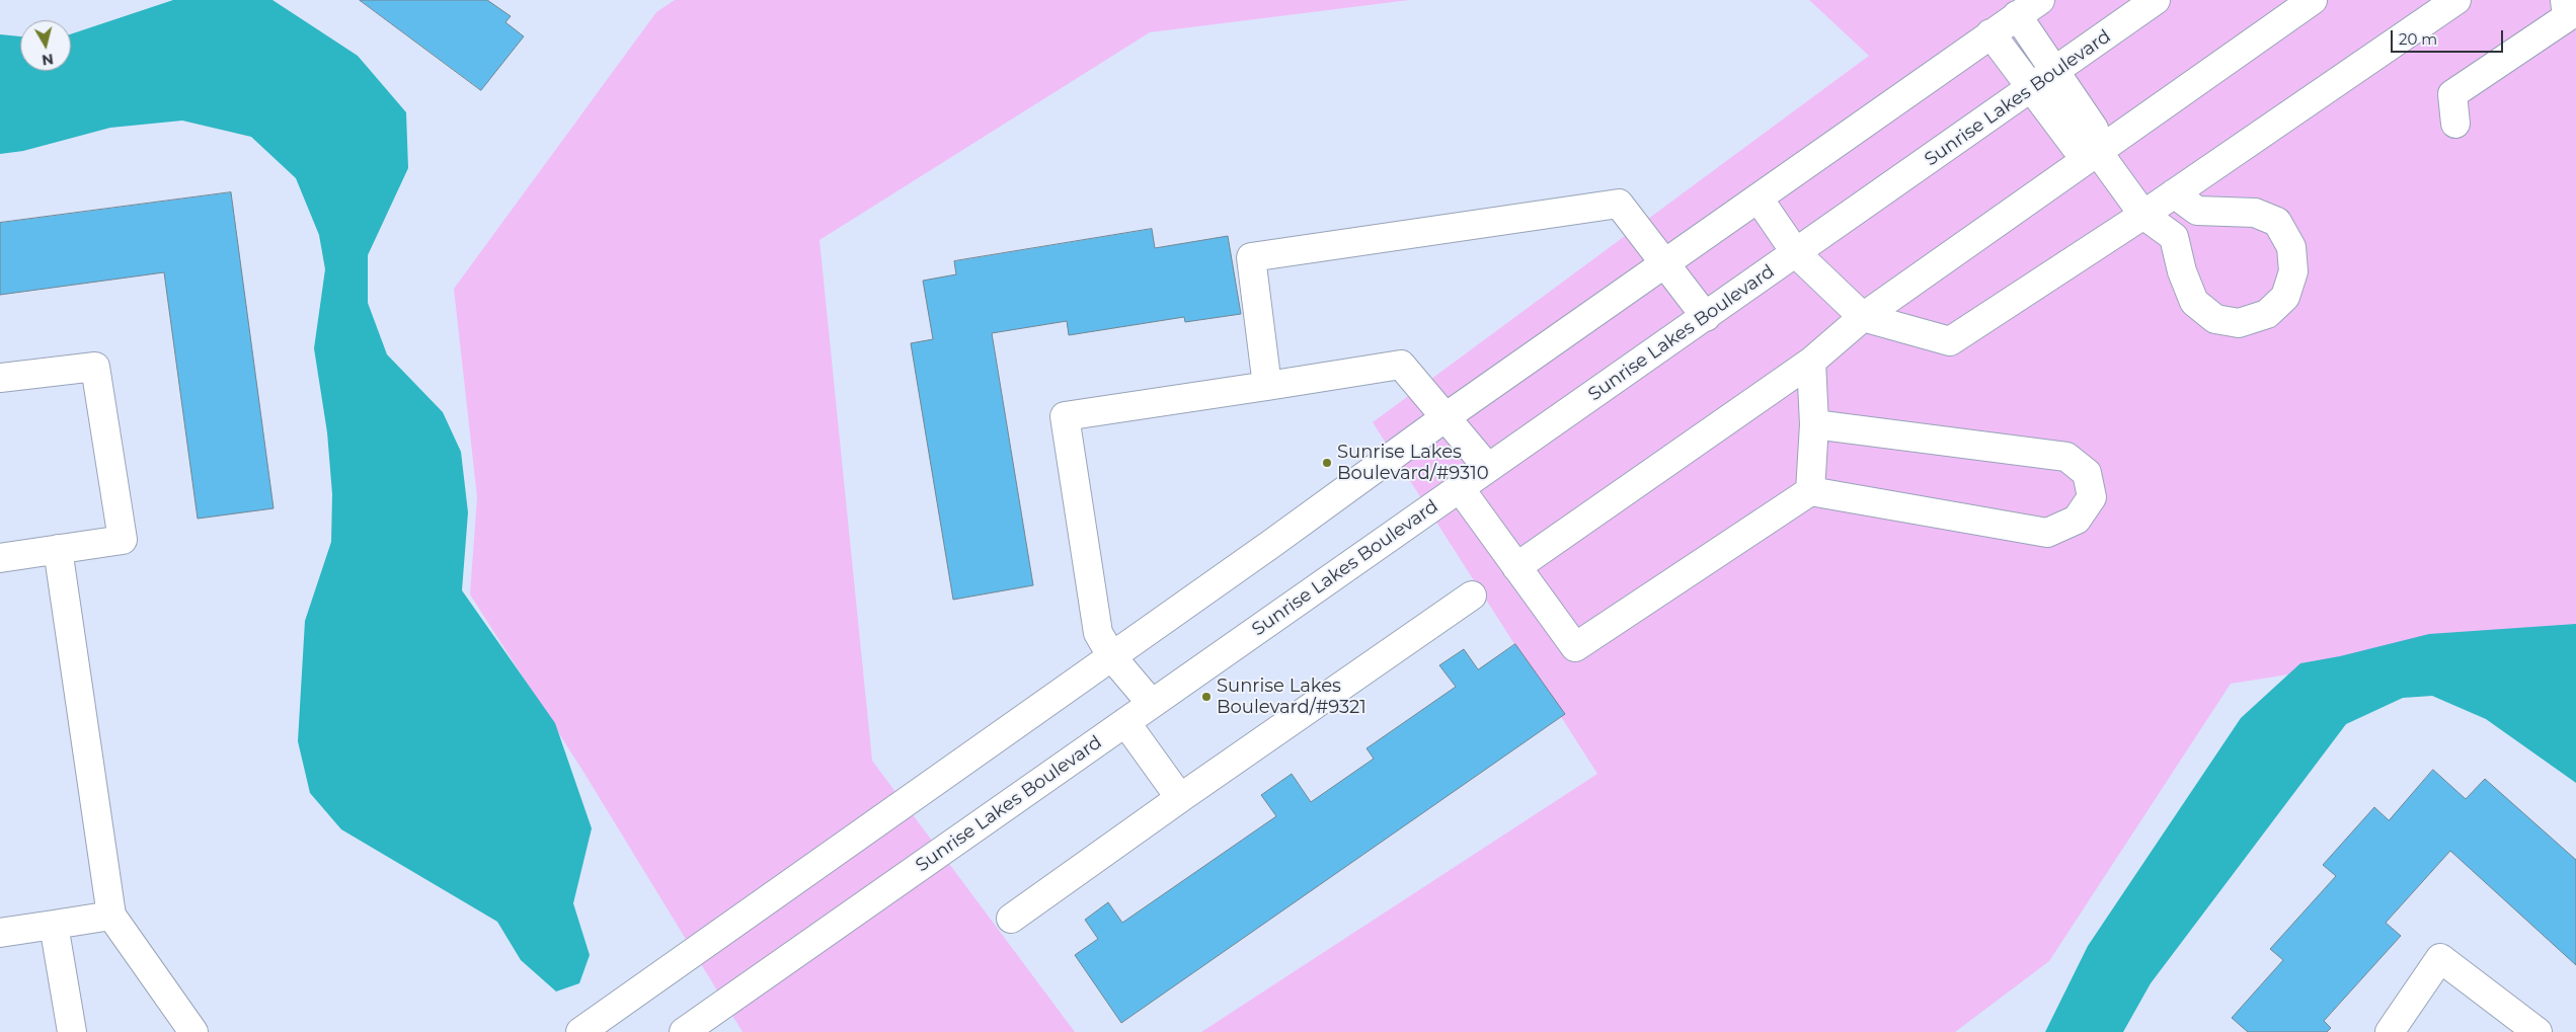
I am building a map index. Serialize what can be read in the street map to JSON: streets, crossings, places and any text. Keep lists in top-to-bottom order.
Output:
{
  "streets": {
    "street": ["Sunrise Lakes Boulevard"]
  },
  "places": ["Sunrise Lakes Boulevard/#9310", "Sunrise Lakes Boulevard/#9321"],
  "scale_bar": "20 m",
  "north": "bottom"
}
